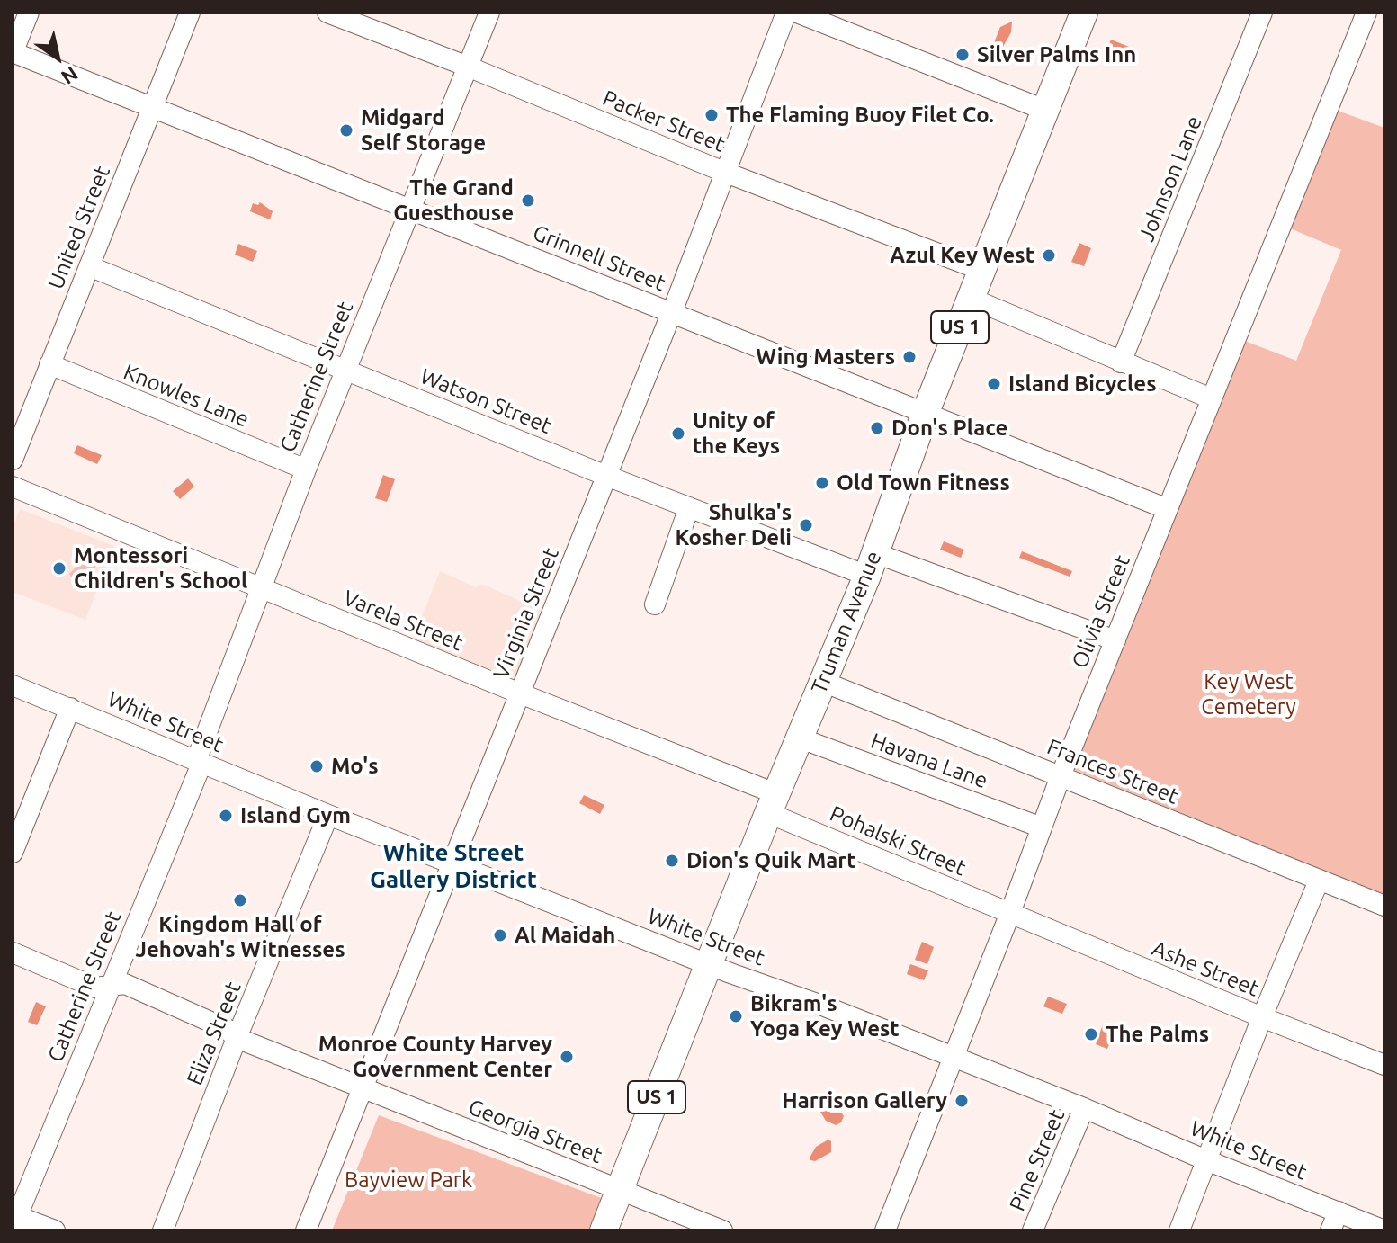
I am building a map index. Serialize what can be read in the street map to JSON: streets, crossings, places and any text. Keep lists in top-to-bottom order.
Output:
{
  "streets": {
    "main road": ["US 1", "Truman Avenue"],
    "street": [
      "Packer Street",
      "Johnson Lane",
      "United Street",
      "Grinnell Street",
      "Catherine Street",
      "Knowles Lane",
      "Watson Street",
      "Olivia Street",
      "Virginia Street",
      "Varela Street",
      "White Street",
      "Havana Lane",
      "Frances Street",
      "Pohalski Street",
      "Ashe Street",
      "Eliza Street",
      "Georgia Street",
      "Pine Street"
    ]
  },
  "crossings": [
    ["Packer Street", "Catherine Street"],
    ["Packer Street", "Virginia Street"],
    ["Packer Street", "Truman Avenue"],
    ["United Street", "Grinnell Street"],
    ["United Street", "Knowles Lane"],
    ["United Street", "Watson Street"],
    ["Grinnell Street", "Catherine Street"],
    ["Grinnell Street", "Olivia Street"],
    ["Grinnell Street", "Virginia Street"],
    ["Grinnell Street", "Truman Avenue"],
    ["Catherine Street", "Knowles Lane"],
    ["Catherine Street", "Watson Street"],
    ["Catherine Street", "Varela Street"],
    ["Catherine Street", "White Street"],
    ["Catherine Street", "Georgia Street"],
    ["Watson Street", "Olivia Street"],
    ["Watson Street", "Virginia Street"],
    ["Watson Street", "Truman Avenue"],
    ["Olivia Street", "White Street"],
    ["Olivia Street", "Havana Lane"],
    ["Olivia Street", "Frances Street"],
    ["Olivia Street", "Pohalski Street"],
    ["Olivia Street", "Ashe Street"],
    ["Virginia Street", "Varela Street"],
    ["Virginia Street", "White Street"],
    ["Virginia Street", "Georgia Street"],
    ["Varela Street", "Truman Avenue"],
    ["Varela Street", "Pohalski Street"],
    ["Truman Avenue", "White Street"],
    ["Truman Avenue", "Havana Lane"],
    ["Truman Avenue", "Frances Street"],
    ["Truman Avenue", "Pohalski Street"],
    ["Truman Avenue", "Georgia Street"],
    ["White Street", "Eliza Street"],
    ["White Street", "Pine Street"],
    ["Pohalski Street", "Ashe Street"],
    ["Eliza Street", "Georgia Street"]
  ],
  "districts": ["White Street Gallery District"],
  "parks": ["Key West Cemetery", "Bayview Park"],
  "places": [
    "Silver Palms Inn",
    "The Flaming Buoy Filet Co.",
    "Midgard Self Storage",
    "The Grand Guesthouse",
    "Azul Key West",
    "Wing Masters",
    "Island Bicycles",
    "Don's Place",
    "Unity of the Keys",
    "Old Town Fitness",
    "Shulka's Kosher Deli",
    "Montessori Children's School",
    "Mo's",
    "Island Gym",
    "Dion's Quik Mart",
    "Kingdom Hall of Jehovah's Witnesses",
    "Al Maidah",
    "Bikram's Yoga Key West",
    "The Palms",
    "Monroe County Harvey Government Center",
    "Harrison Gallery"
  ],
  "north": "bottom right"
}
